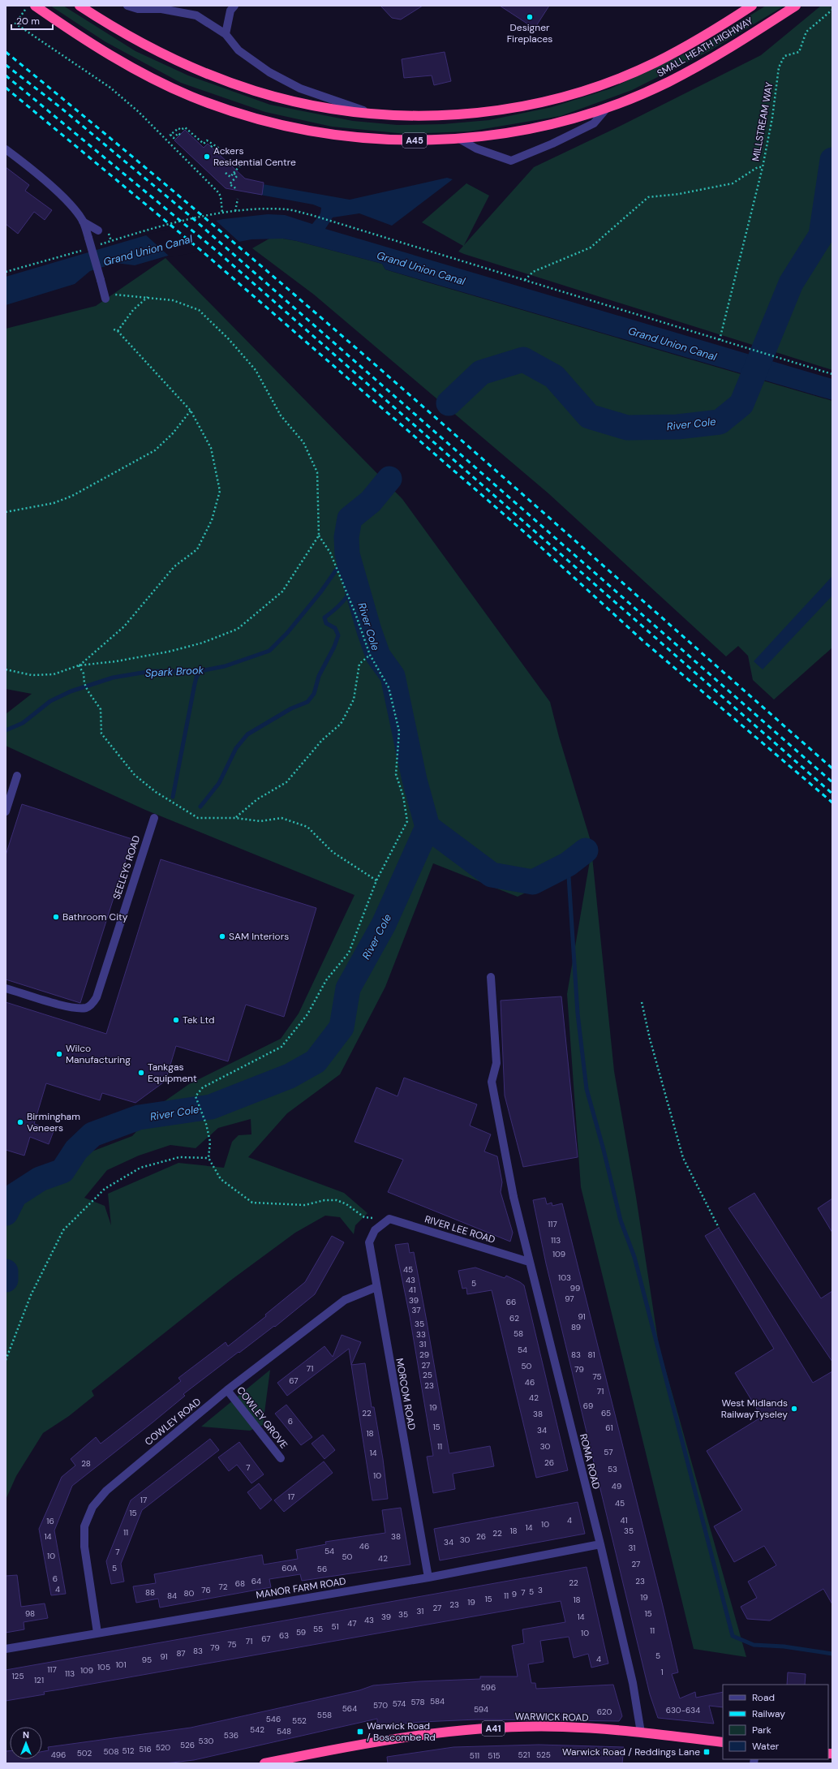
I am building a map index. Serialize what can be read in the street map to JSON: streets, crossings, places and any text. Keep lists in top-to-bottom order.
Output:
{
  "streets": {
    "highway": [
      "SMALL HEATH HIGHWAY",
      "A45",
      "WARWICK ROAD",
      "A41"
    ],
    "street": [
      "SEELEYS ROAD",
      "RIVER LEE ROAD",
      "MORCOM ROAD",
      "COWLEY GROVE",
      "COWLEY ROAD",
      "ROMA ROAD",
      "MANOR FARM ROAD"
    ],
    "path": ["MILLSTREAM WAY"]
  },
  "crossings": [
    ["RIVER LEE ROAD", "MORCOM ROAD"],
    ["RIVER LEE ROAD", "ROMA ROAD"],
    ["MORCOM ROAD", "COWLEY ROAD"],
    ["MORCOM ROAD", "MANOR FARM ROAD"],
    ["COWLEY GROVE", "COWLEY ROAD"],
    ["COWLEY ROAD", "MANOR FARM ROAD"],
    ["ROMA ROAD", "MANOR FARM ROAD"],
    ["ROMA ROAD", "WARWICK ROAD"]
  ],
  "water": ["Grand Union Canal", "River Cole", "Spark Brook"],
  "places": {
    "other": [
      "Designer Fireplaces",
      "Ackers Residential Centre",
      "Bathroom City",
      "SAM Interiors",
      "Tek Ltd",
      "Wilco Manufacturing",
      "Tankgas Equipment",
      "Birmingham Veneers",
      "West Midlands RailwayTyseley"
    ],
    "transit": ["Warwick Road / Boscombe Rd", "Warwick Road / Reddings Lane"]
  },
  "house_numbers": [
    "117",
    "113",
    "109",
    "45",
    "103",
    "43",
    "5",
    "99",
    "41",
    "97",
    "39",
    "66",
    "37",
    "91",
    "62",
    "35",
    "89",
    "58",
    "33",
    "31",
    "54",
    "29",
    "83",
    "81",
    "27",
    "50",
    "71",
    "79",
    "25",
    "75",
    "67",
    "46",
    "23",
    "71",
    "42",
    "69",
    "19",
    "22",
    "65",
    "38",
    "6",
    "15",
    "61",
    "34",
    "18",
    "11",
    "30",
    "57",
    "14",
    "26",
    "28",
    "7",
    "53",
    "10",
    "49",
    "17",
    "17",
    "45",
    "15",
    "4",
    "41",
    "16",
    "10",
    "14",
    "18",
    "35",
    "11",
    "22",
    "14",
    "38",
    "26",
    "30",
    "34",
    "46",
    "31",
    "54",
    "7",
    "10",
    "50",
    "42",
    "27",
    "5",
    "60A",
    "56",
    "6",
    "64",
    "23",
    "22",
    "68",
    "72",
    "4",
    "76",
    "3",
    "5",
    "88",
    "7",
    "80",
    "9",
    "84",
    "11",
    "19",
    "15",
    "18",
    "19",
    "23",
    "27",
    "31",
    "98",
    "15",
    "35",
    "39",
    "14",
    "43",
    "47",
    "51",
    "55",
    "11",
    "59",
    "10",
    "63",
    "67",
    "71",
    "75",
    "79",
    "83",
    "87",
    "5",
    "91",
    "4",
    "95",
    "101",
    "105",
    "117",
    "109",
    "1",
    "113",
    "125",
    "121",
    "596",
    "584",
    "578",
    "574",
    "570",
    "564",
    "594",
    "630-634",
    "620",
    "558",
    "546",
    "552",
    "542",
    "548",
    "536",
    "530",
    "526",
    "520",
    "516",
    "512",
    "508",
    "502",
    "496",
    "521",
    "525",
    "511",
    "515"
  ],
  "legend": [
    "Road",
    "Railway",
    "Park",
    "Water"
  ],
  "scale_bar": "20 m",
  "north": "top"
}
